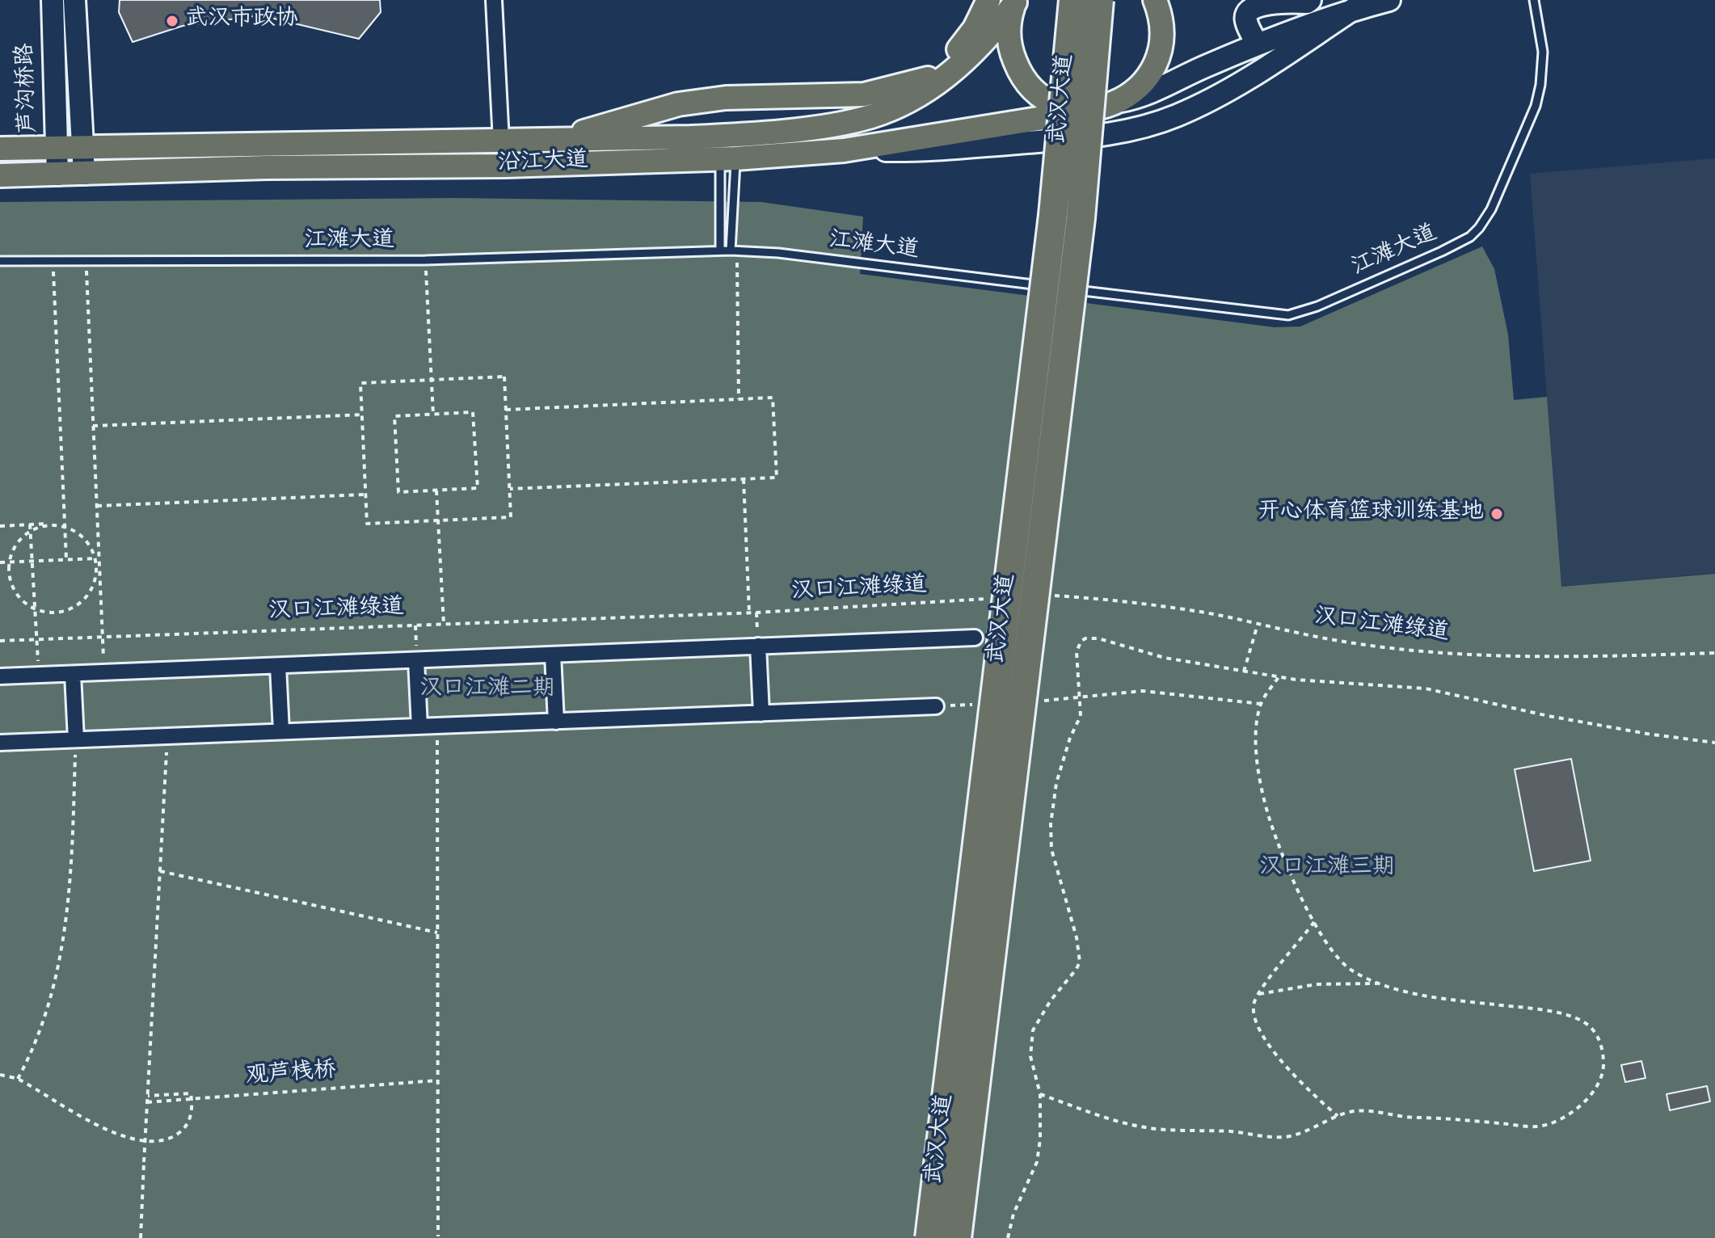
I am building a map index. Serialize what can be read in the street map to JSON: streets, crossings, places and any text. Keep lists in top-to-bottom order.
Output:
{
  "streets": {
    "highway": ["武汉大道"],
    "main road": ["芦沟桥路", "沿江大道"],
    "lane": ["江滩大道"],
    "path": ["汉口江滩绿道", "观芦栈桥"]
  },
  "crossings": [
    ["芦沟桥路", "沿江大道"]
  ],
  "parks": ["汉口江滩二期", "汉口江滩三期"],
  "places": ["武汉市政协", "开心体育篮球训练基地"]
}
